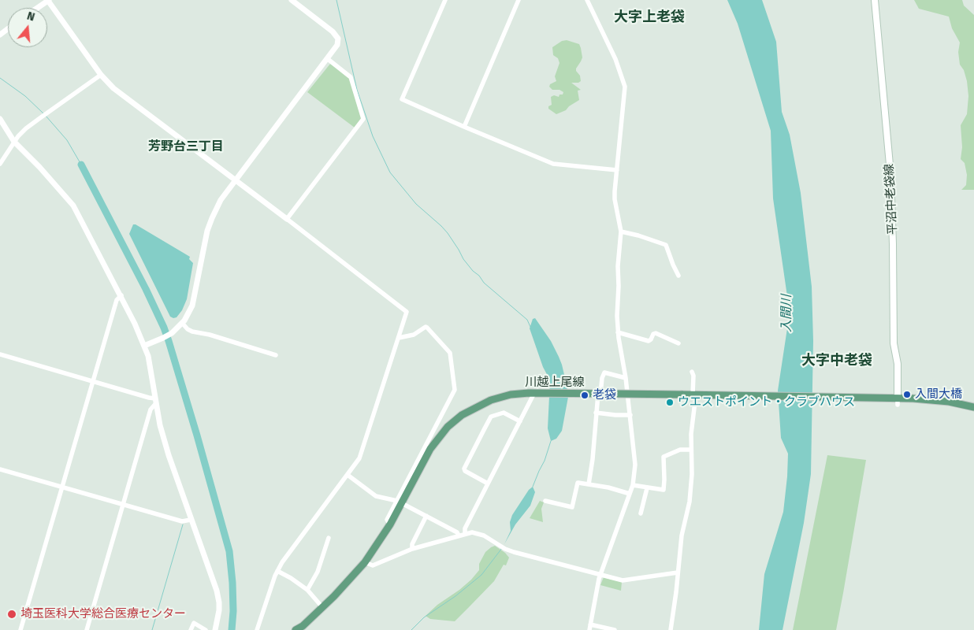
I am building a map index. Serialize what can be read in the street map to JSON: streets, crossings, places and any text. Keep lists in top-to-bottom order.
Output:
{
  "streets": {
    "main road": ["平沼中老袋線", "川越上尾線"]
  },
  "crossings": [
    ["平沼中老袋線", "川越上尾線"]
  ],
  "districts": ["大字上老袋", "芳野台三丁目", "大字中老袋"],
  "water": ["入間川"],
  "places": [
    "入間大橋",
    "老袋",
    "ウエストポイント・クラブハウス",
    "埼玉医科大学総合医療センター"
  ],
  "north": "top"
}
